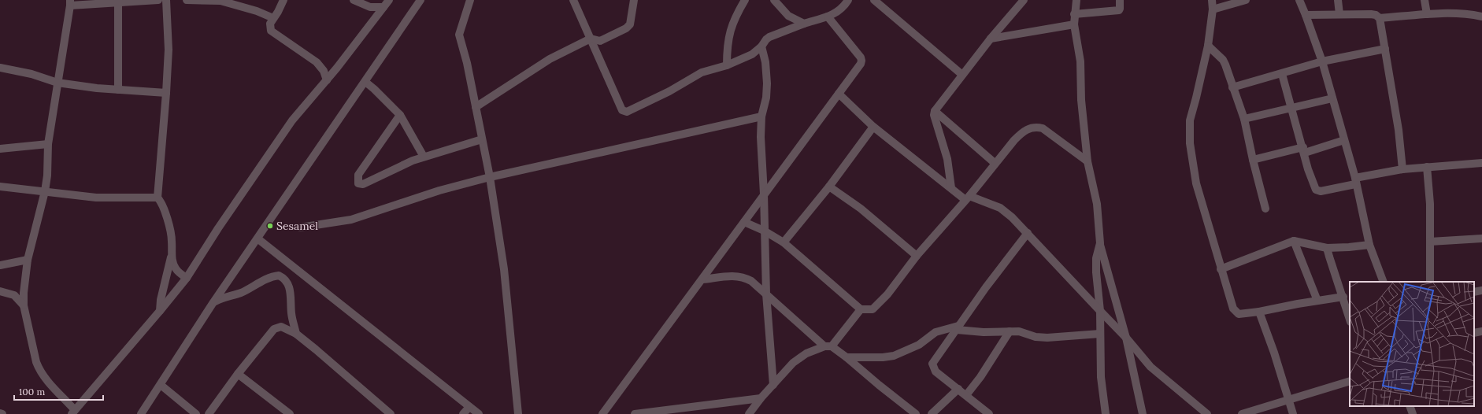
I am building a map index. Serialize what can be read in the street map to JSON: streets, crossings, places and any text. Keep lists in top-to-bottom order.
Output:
{
  "places": ["Sesamel"],
  "scale_bar": "100 m"
}
